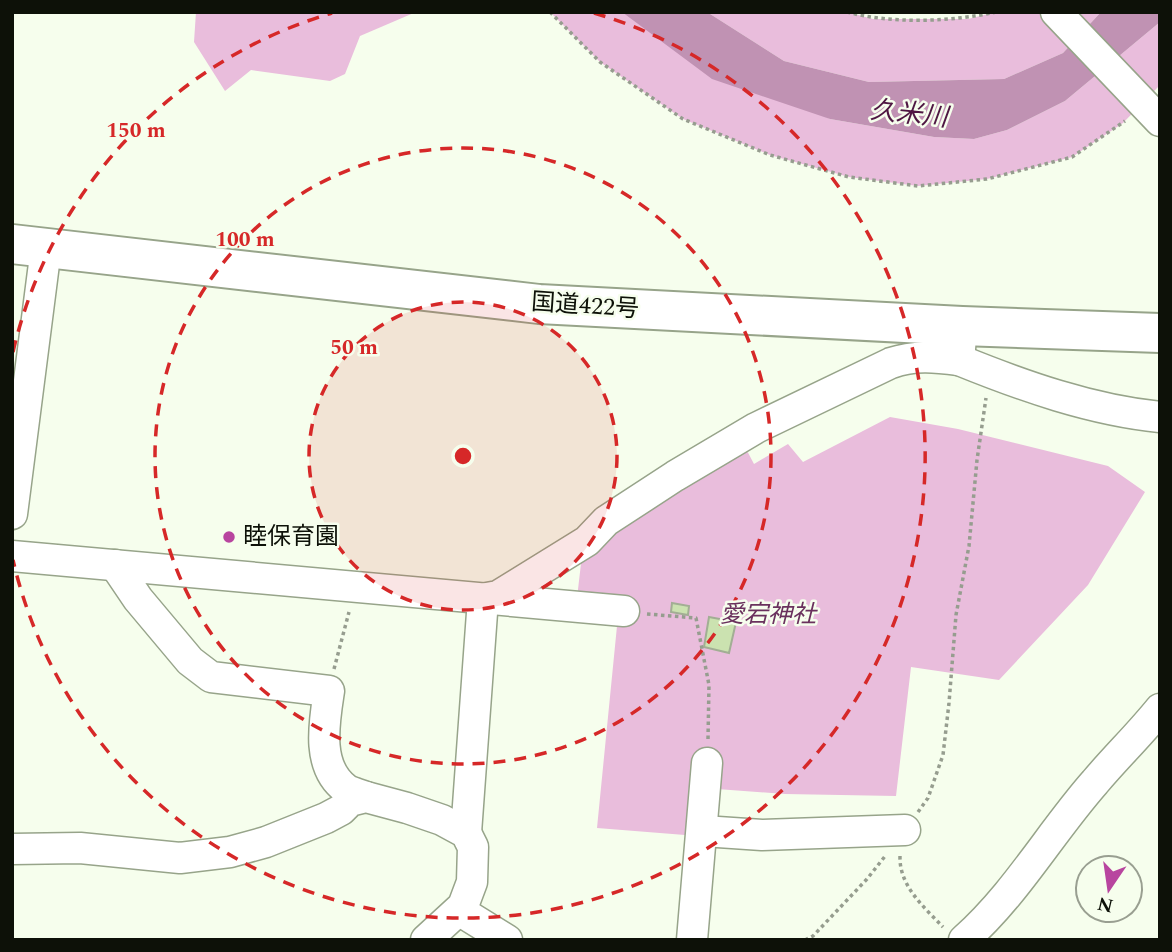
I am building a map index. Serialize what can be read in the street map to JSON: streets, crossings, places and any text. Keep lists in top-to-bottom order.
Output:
{
  "streets": {
    "highway": ["国道422号"]
  },
  "water": ["久米川"],
  "parks": ["愛宕神社"],
  "places": ["睦保育園"],
  "north": "bottom",
  "rings": ["150 m", "100 m", "50 m"]
}
